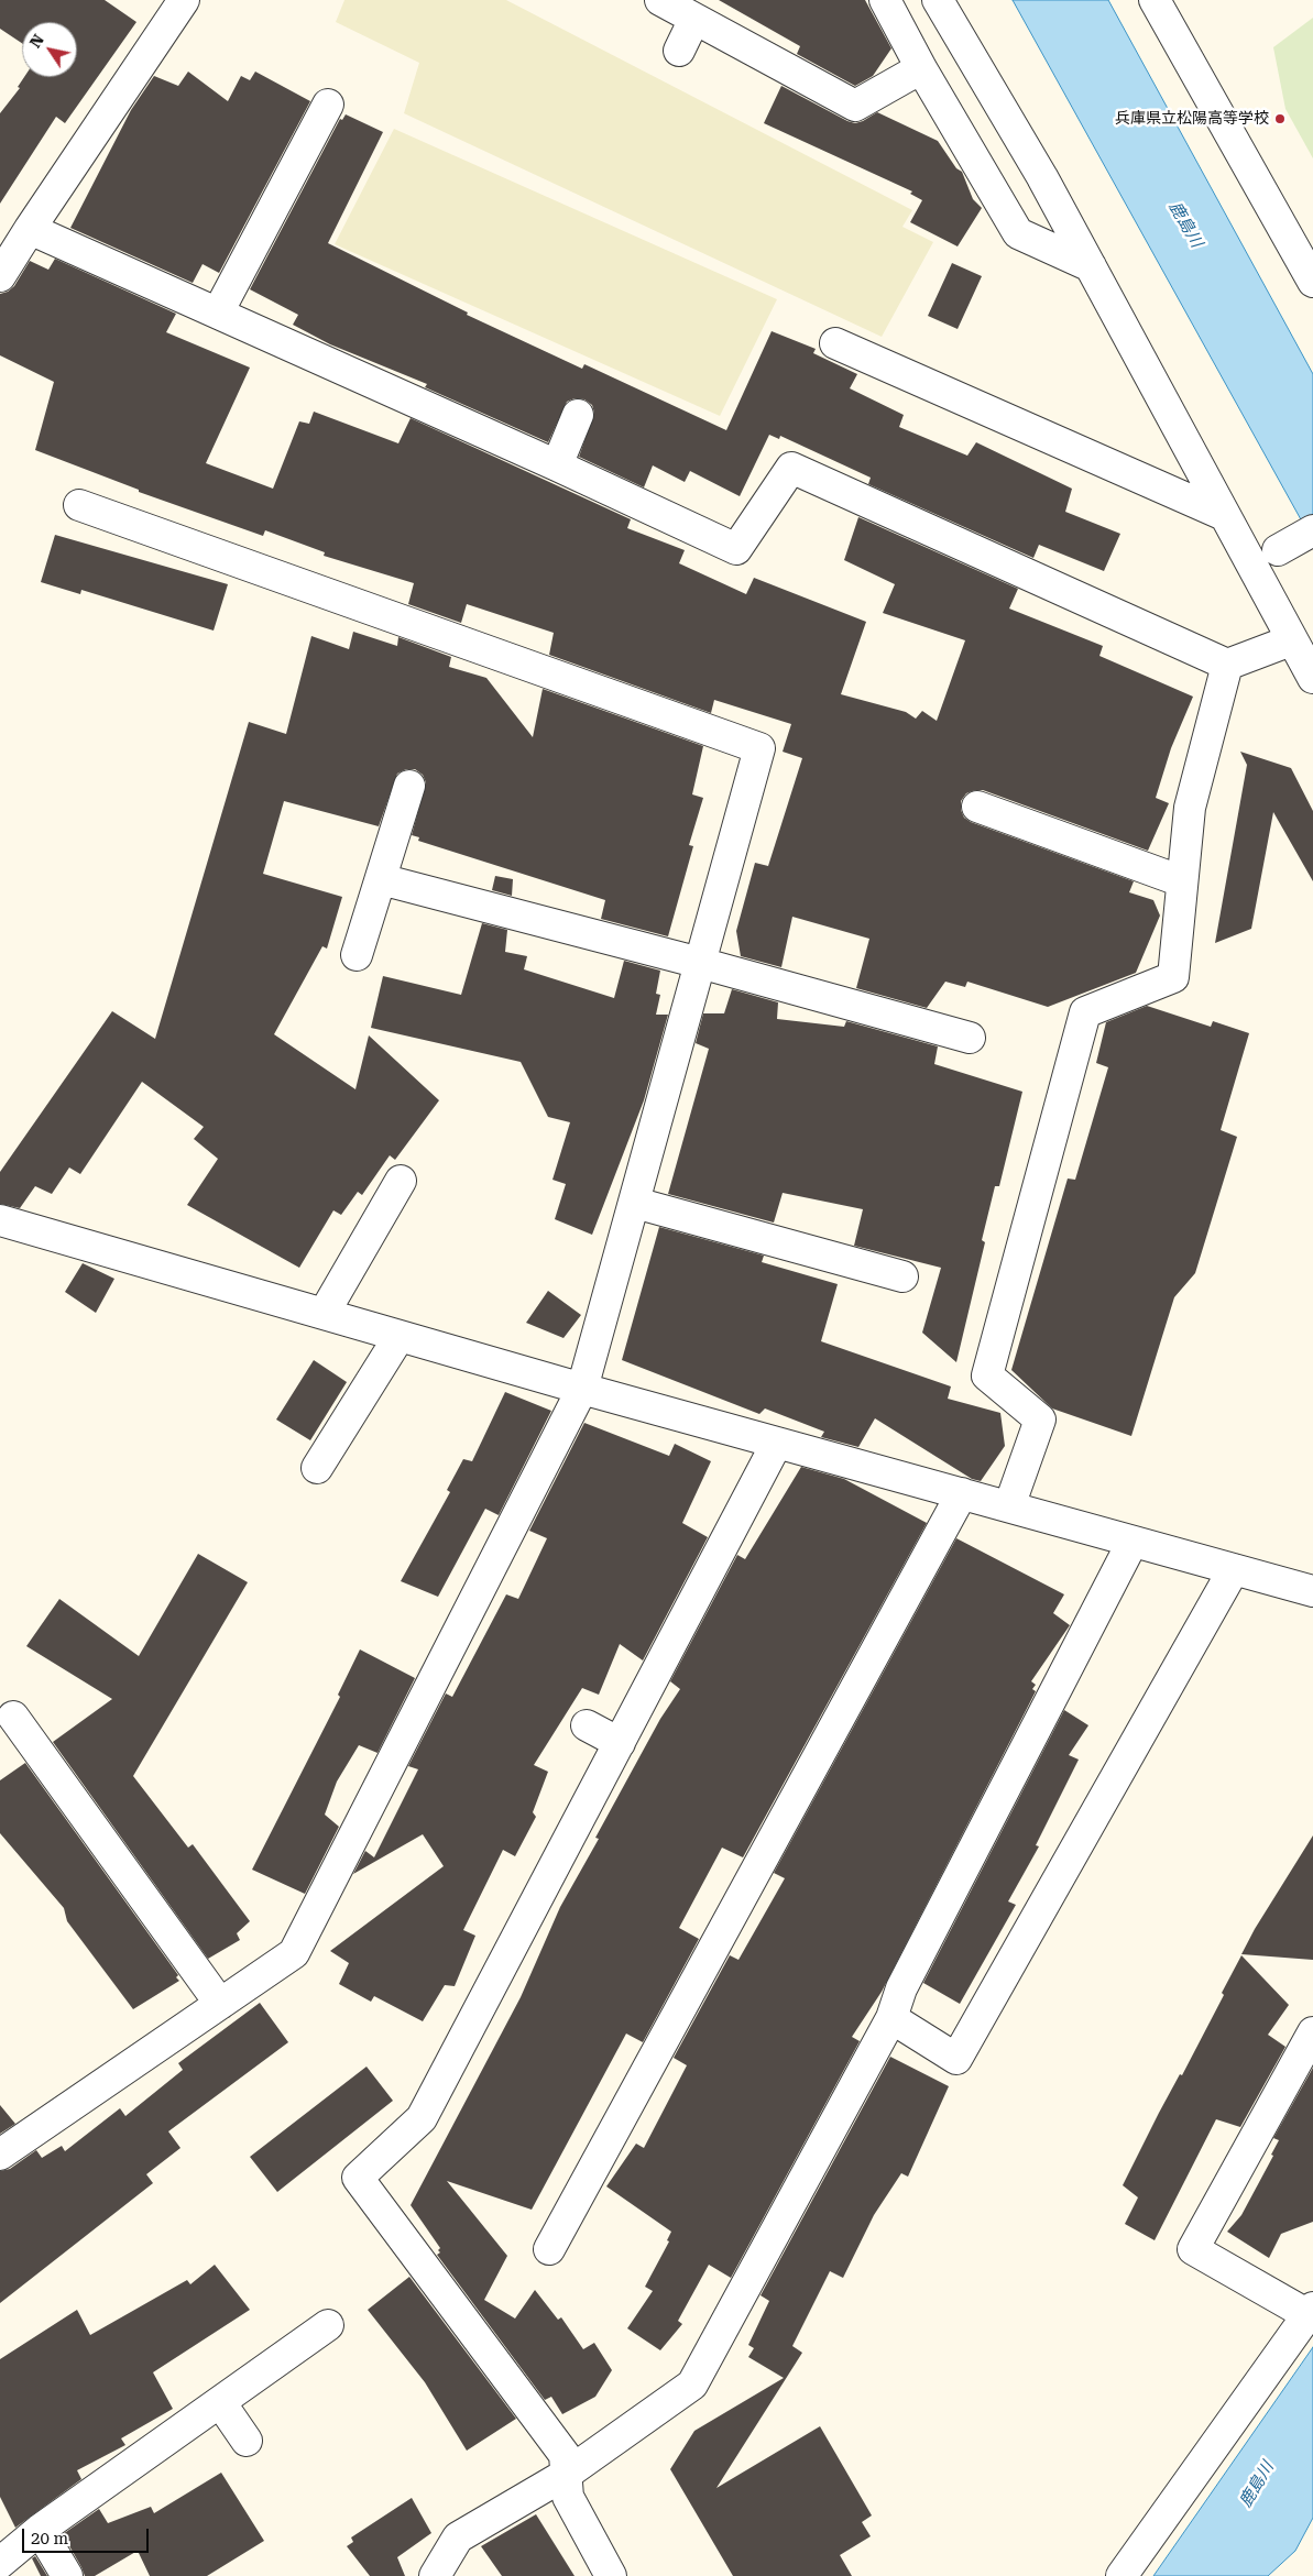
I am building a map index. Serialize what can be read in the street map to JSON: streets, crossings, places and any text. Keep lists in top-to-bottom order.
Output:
{
  "water": ["鹿島川"],
  "places": ["兵庫県立松陽高等学校"],
  "scale_bar": "20 m",
  "north": "top left"
}
